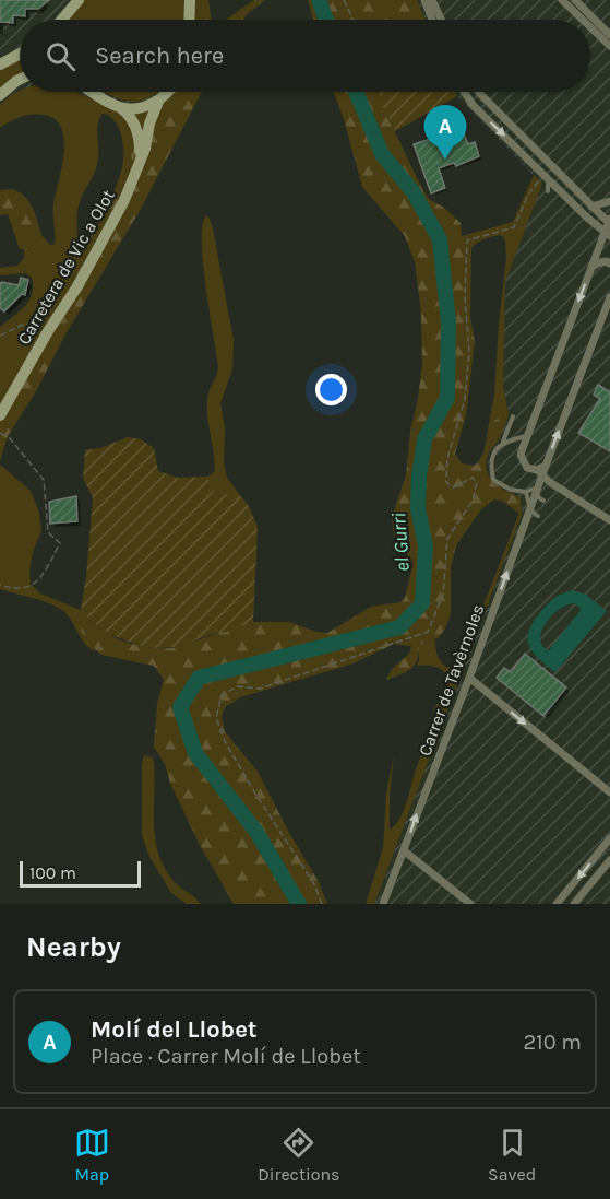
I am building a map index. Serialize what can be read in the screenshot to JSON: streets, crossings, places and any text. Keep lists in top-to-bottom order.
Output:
{
  "streets": {
    "street": ["Carretera de Vic a Olot", "Carrer de Tavèrnoles"]
  },
  "one_way": ["Carrer de Tavèrnoles"],
  "water": ["el Gurri"],
  "scale_bar": "100 m",
  "page": {
    "search": "Search here",
    "pins": "A",
    "scale": "100 m",
    "heading": "Nearby",
    "list": [
      {
        "mark": "A",
        "name": "Molí del Llobet",
        "note": "Place · Carrer Molí de Llobet",
        "value": "210 m"
      }
    ],
    "nav": ["Map", "Directions", "Saved"]
  }
}
